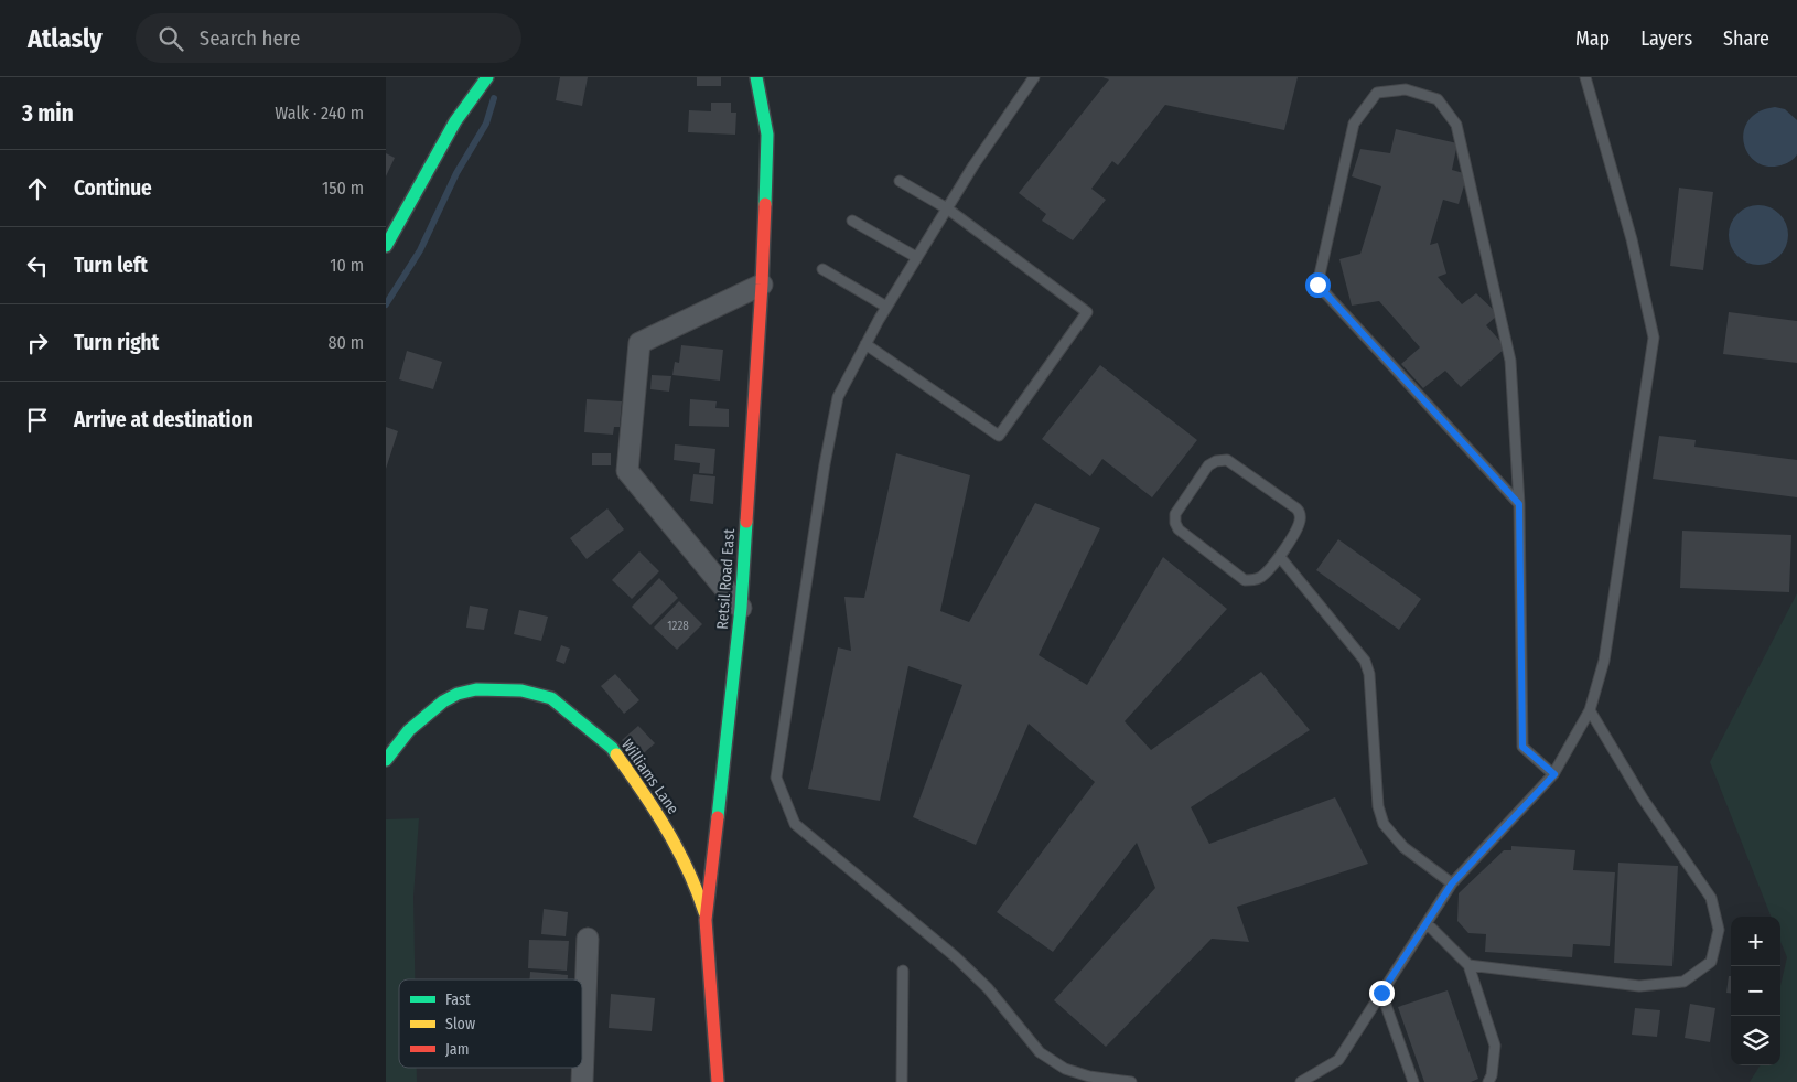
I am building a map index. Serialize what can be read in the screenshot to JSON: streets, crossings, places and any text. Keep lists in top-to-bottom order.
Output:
{
  "streets": {
    "street": ["Retsil Road East", "Williams Lane"]
  },
  "crossings": [
    ["Retsil Road East", "Williams Lane"]
  ],
  "house_numbers": ["1228"],
  "legend": ["Fast", "Slow", "Jam"],
  "page": {
    "header": "Atlasly",
    "search": "Search here",
    "nav": ["Map", "Layers", "Share"],
    "heading": ["3 min", "Walk · 240 m"],
    "list": [
      ["Continue", "150 m"],
      ["Turn left", "10 m"],
      ["Turn right", "80 m"],
      "Arrive at destination"
    ],
    "map_buttons": ["+", "−"]
  }
}
